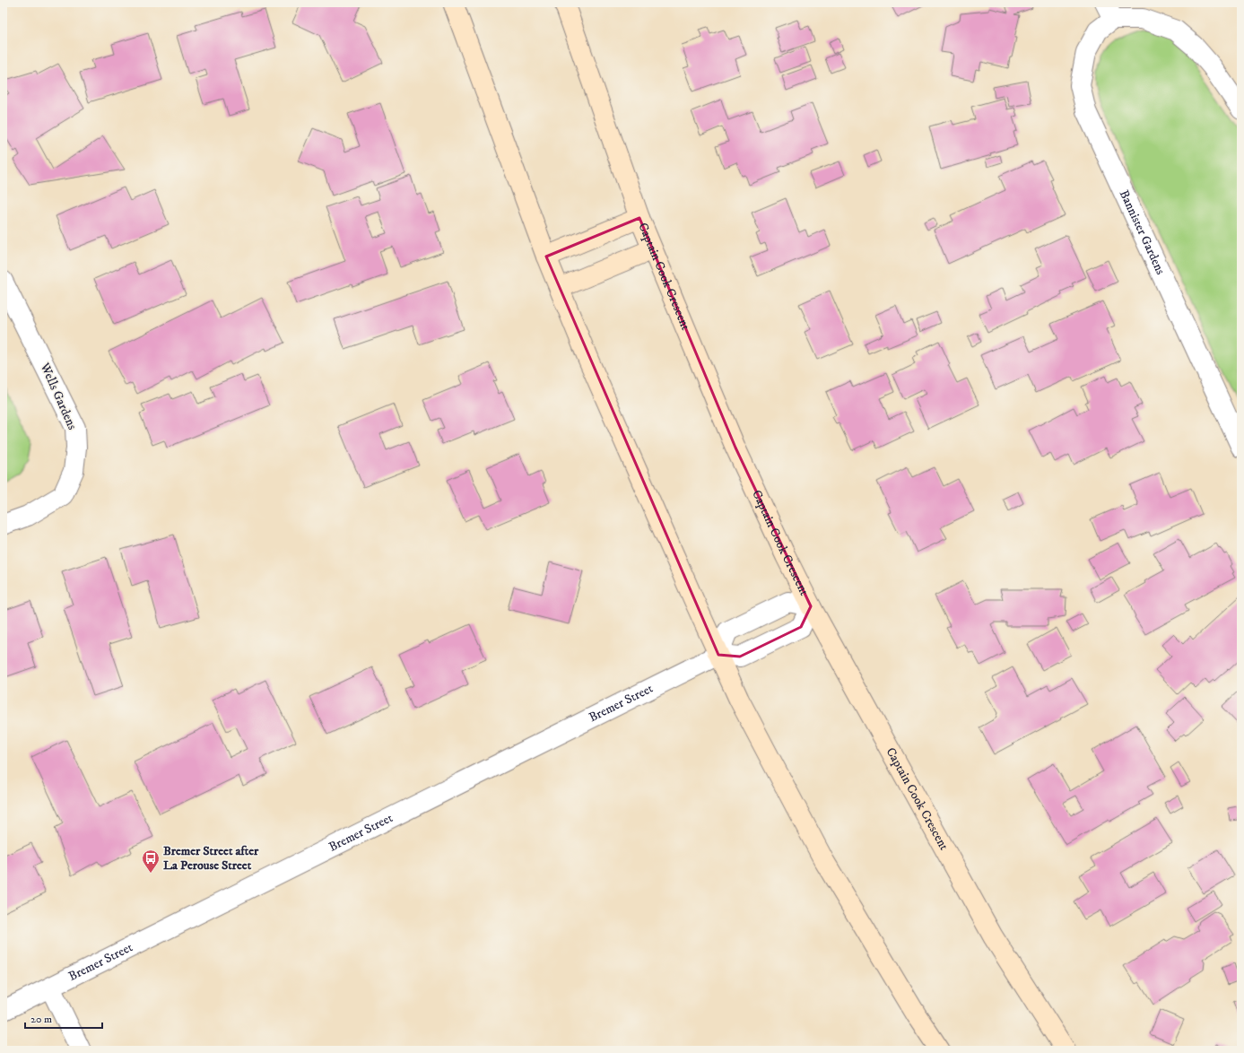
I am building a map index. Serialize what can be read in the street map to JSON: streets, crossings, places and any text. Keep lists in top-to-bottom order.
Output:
{
  "streets": {
    "main road": ["Captain Cook Crescent"],
    "street": ["Bannister Gardens", "Wells Gardens", "Bremer Street"]
  },
  "places": {
    "bus stop": ["Bremer Street after La Perouse Street"]
  },
  "scale_bar": "20 m"
}
